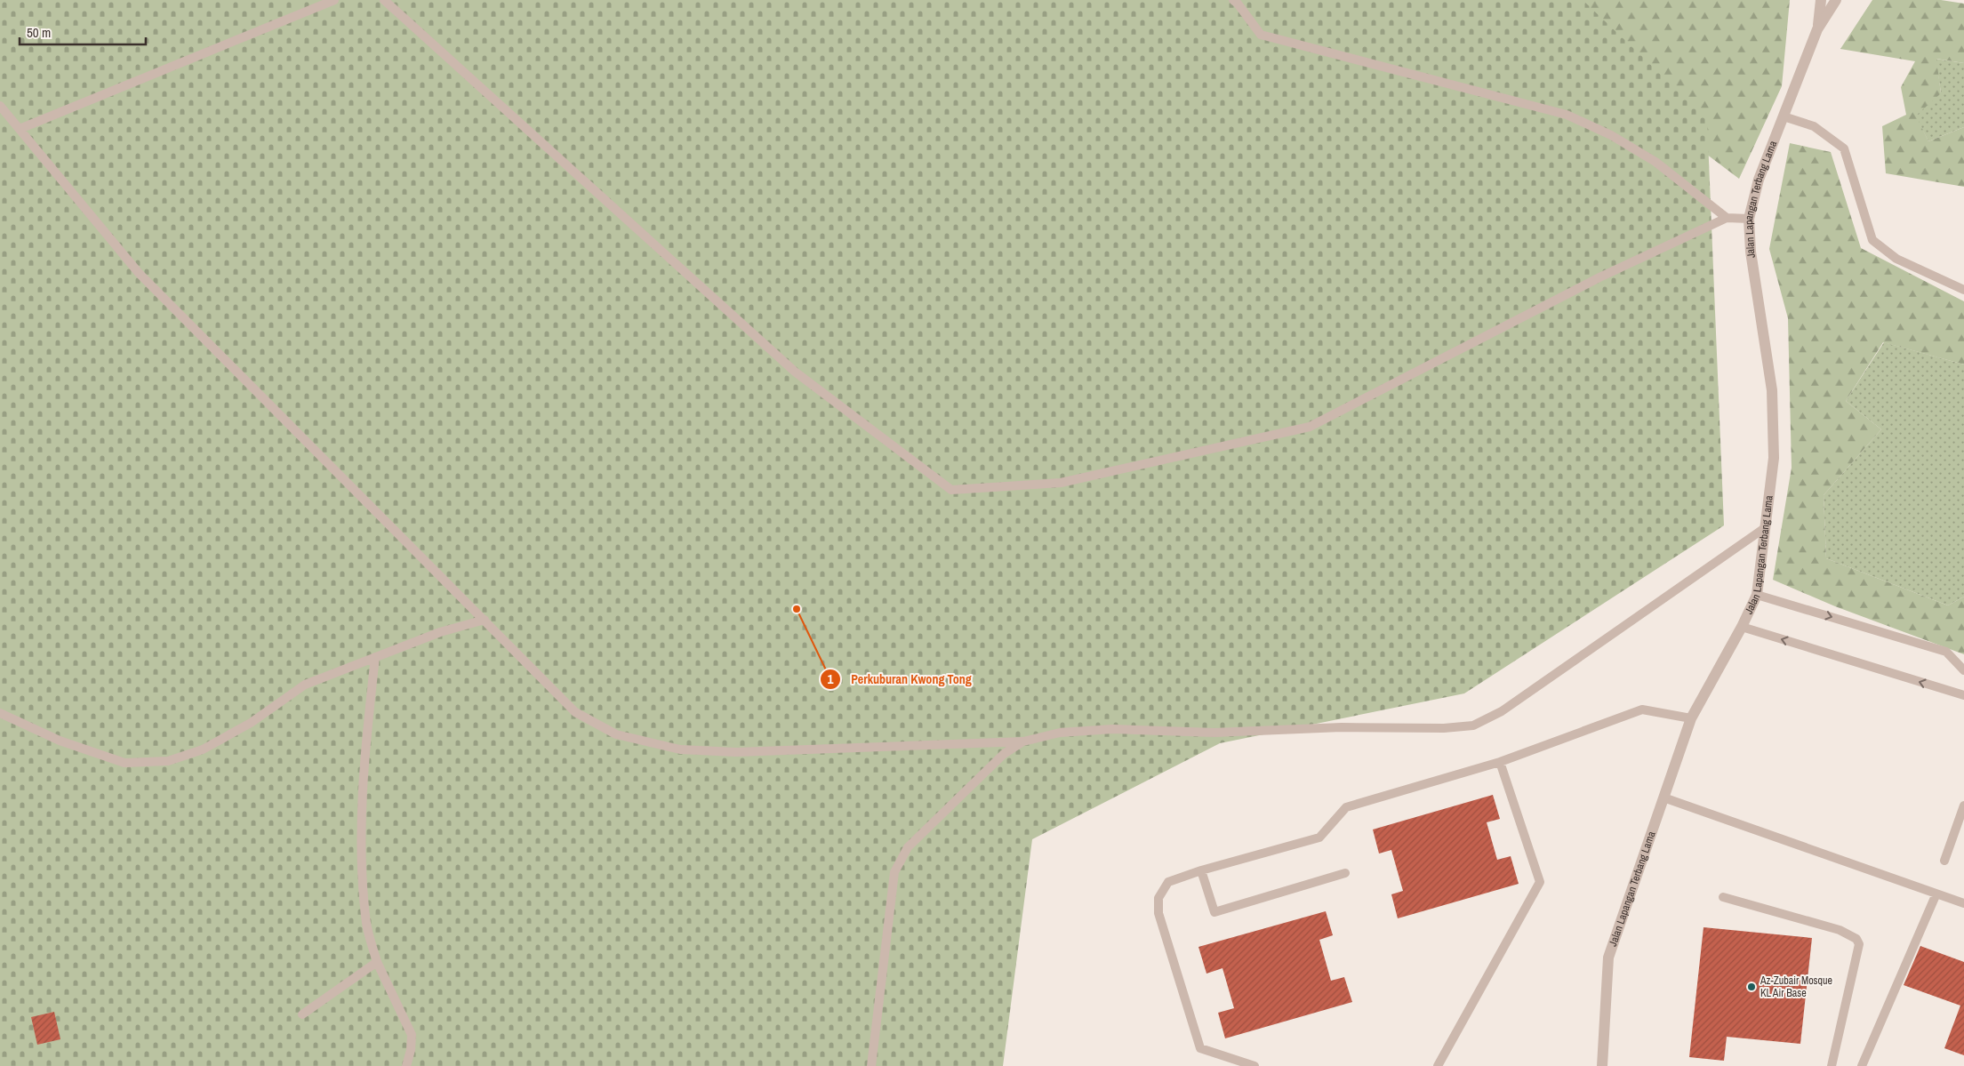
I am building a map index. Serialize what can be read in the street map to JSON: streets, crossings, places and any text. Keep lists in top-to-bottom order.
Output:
{
  "streets": {
    "street": ["Jalan Lapangan Terbang Lama"]
  },
  "places": ["Perkuburan Kwong Tong", "Az-Zubair Mosque KL Air Base"],
  "scale_bar": "50 m"
}
